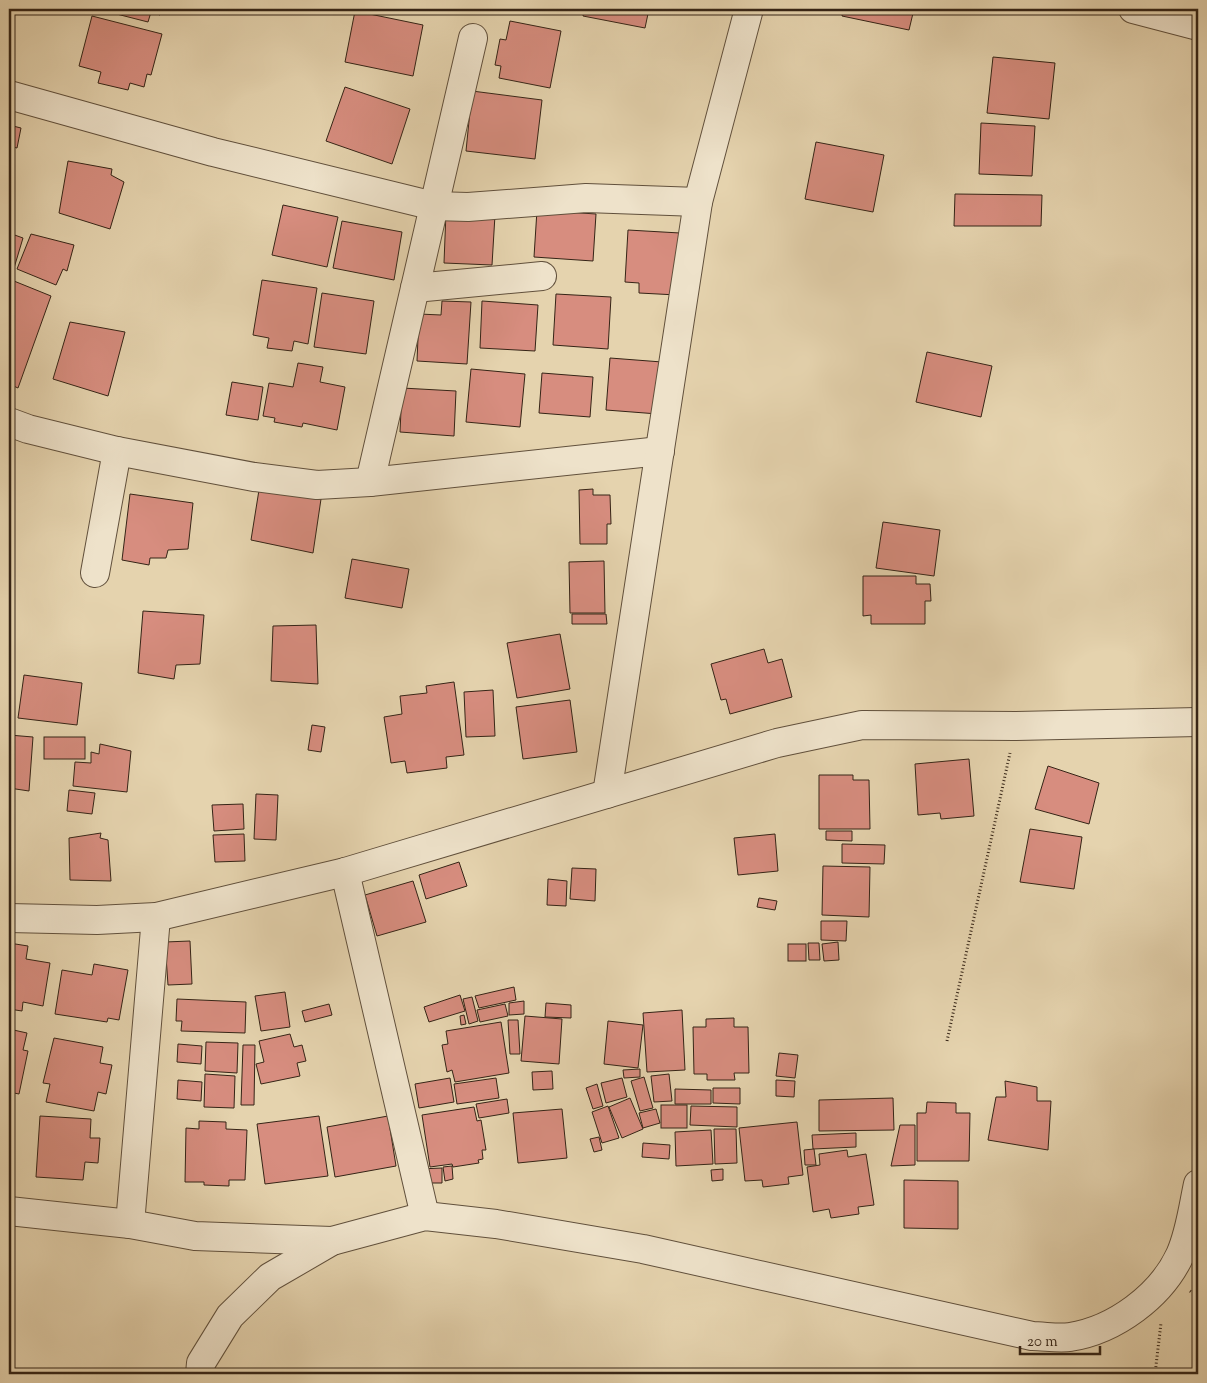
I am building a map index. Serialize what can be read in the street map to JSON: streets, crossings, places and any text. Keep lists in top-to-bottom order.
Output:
{
  "scale_bar": "20 m"
}
